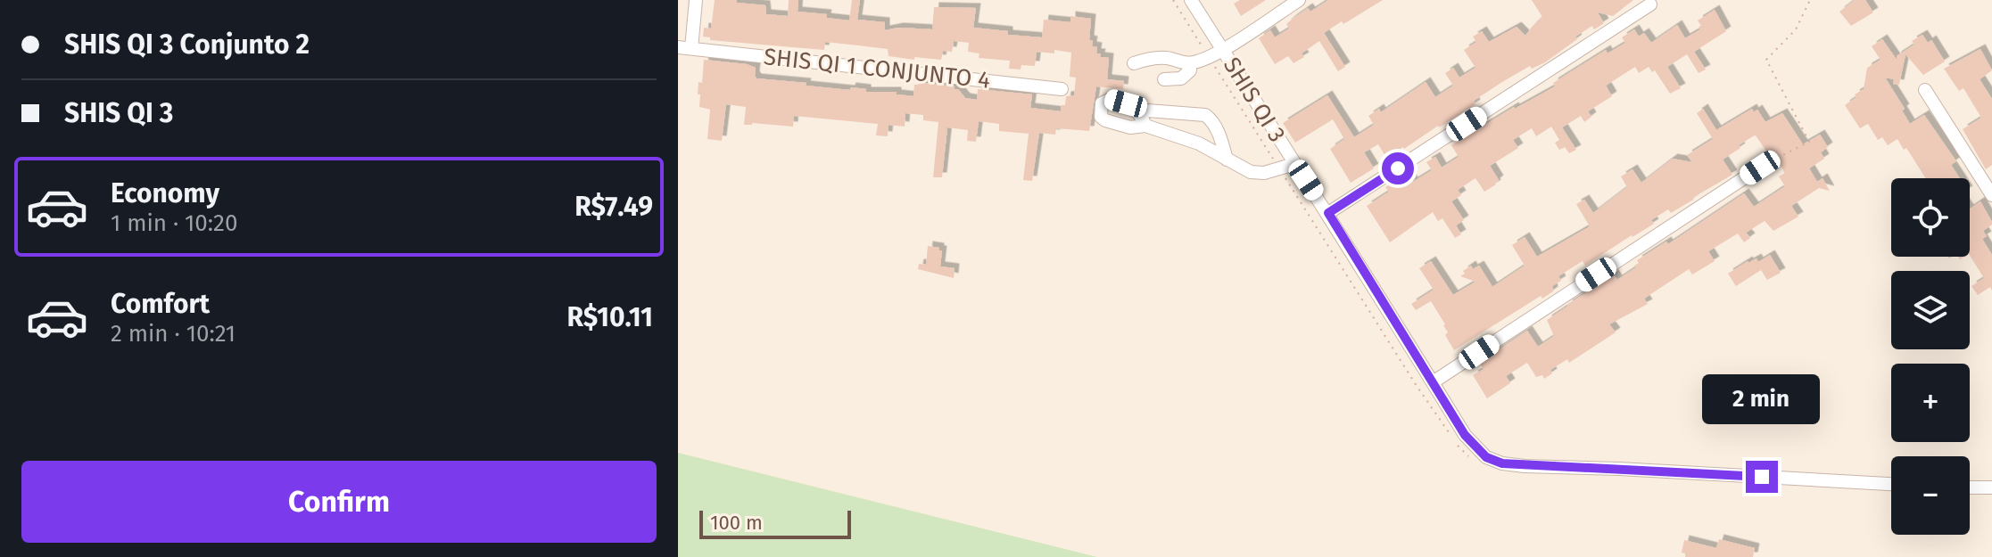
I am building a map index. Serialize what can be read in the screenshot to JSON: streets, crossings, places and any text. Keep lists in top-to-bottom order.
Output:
{
  "streets": {
    "street": ["SHIS QI 1 CONJUNTO 4", "SHIS QI 3"]
  },
  "scale_bar": "100 m",
  "page": {
    "banner": ["SHIS QI 3 Conjunto 2", "SHIS QI 3"],
    "list": [
      {
        "name": "Economy",
        "note": "1 min · 10:20",
        "value": "R$7.49"
      },
      {
        "name": "Comfort",
        "note": "2 min · 10:21",
        "value": "R$10.11"
      }
    ],
    "map_buttons": ["+", "−"],
    "bubble": "2 min",
    "buttons": "Confirm",
    "scale": "100 m"
  }
}
